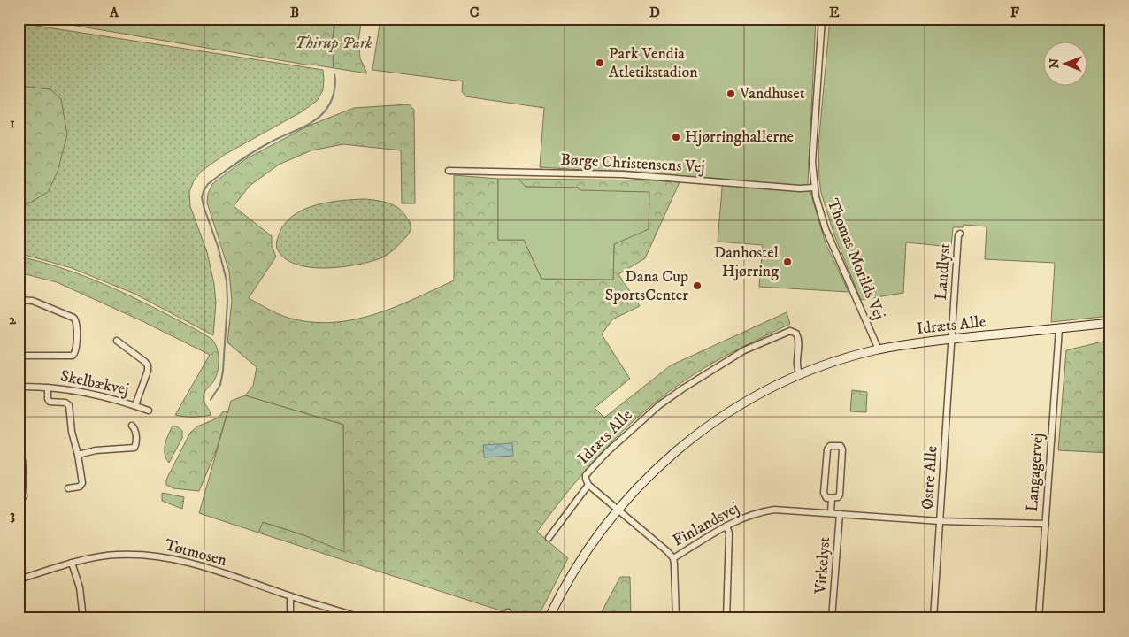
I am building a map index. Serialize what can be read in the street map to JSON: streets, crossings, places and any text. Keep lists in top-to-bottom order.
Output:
{
  "streets": {
    "street": [
      "Børge Christensens Vej",
      "Thomas Morilds Vej",
      "Landlyst",
      "Idræts Alle",
      "Skelbækvej",
      "Langagervej",
      "Østre Alle",
      "Finlandsvej",
      "Tøtmosen",
      "Virkelyst"
    ]
  },
  "crossings": [
    ["Børge Christensens Vej", "Thomas Morilds Vej"],
    ["Thomas Morilds Vej", "Idræts Alle"],
    ["Landlyst", "Idræts Alle"],
    ["Landlyst", "Østre Alle"],
    ["Idræts Alle", "Langagervej"],
    ["Idræts Alle", "Østre Alle"],
    ["Langagervej", "Finlandsvej"],
    ["Østre Alle", "Finlandsvej"],
    ["Finlandsvej", "Virkelyst"]
  ],
  "parks": ["Thirup Park"],
  "places": [
    "Park Vendia Atletikstadion",
    "Vandhuset",
    "Hjørringhallerne",
    "Danhostel Hjørring",
    "Dana Cup SportsCenter"
  ],
  "north": "left",
  "grid": {
    "columns": [
      "A",
      "B",
      "C",
      "D",
      "E",
      "F"
    ],
    "rows": ["1", "2", "3"]
  }
}
